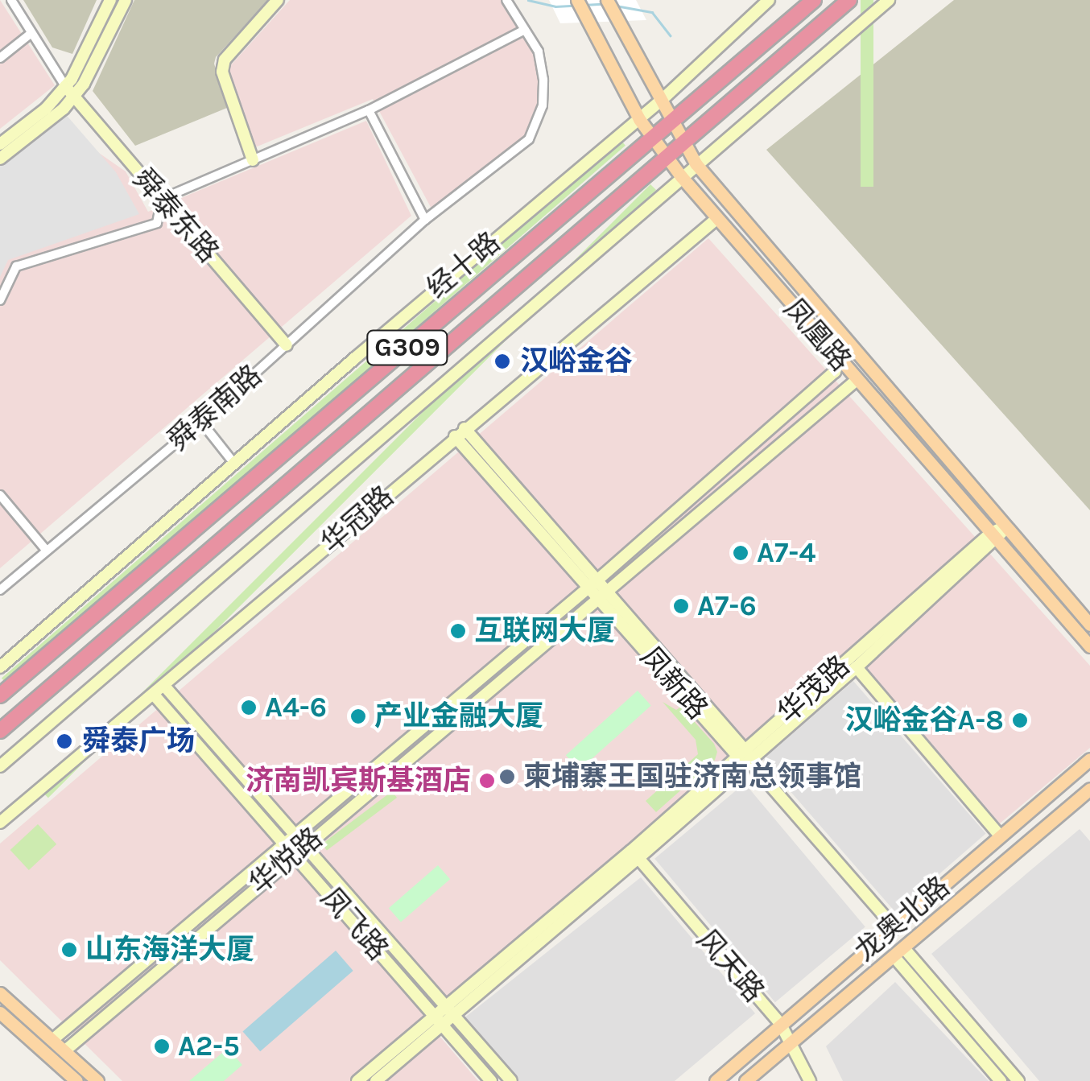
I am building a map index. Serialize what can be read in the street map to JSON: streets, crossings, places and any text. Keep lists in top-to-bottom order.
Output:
{
  "streets": {
    "highway": ["经十路", "G309"],
    "main road": ["凤凰路", "龙奥北路"],
    "street": [
      "舜泰东路",
      "舜泰南路",
      "华冠路",
      "凤新路",
      "华茂路",
      "华悦路",
      "凤飞路",
      "风天路"
    ]
  },
  "crossings": [
    ["舜泰东路", "舜泰南路"],
    ["经十路", "凤凰路"],
    ["经十路", "G309"],
    ["凤凰路", "G309"],
    ["凤凰路", "华冠路"],
    ["凤凰路", "华茂路"],
    ["凤凰路", "华悦路"],
    ["华冠路", "凤新路"],
    ["华冠路", "凤飞路"],
    ["凤新路", "华茂路"],
    ["凤新路", "华悦路"],
    ["凤新路", "龙奥北路"],
    ["华茂路", "凤飞路"],
    ["华悦路", "凤飞路"],
    ["龙奥北路", "风天路"]
  ],
  "places": [
    "汉峪金谷",
    "A7-4",
    "A7-6",
    "互联网大厦",
    "A4-6",
    "产业金融大厦",
    "汉峪金谷A-8",
    "舜泰广场",
    "柬埔寨王国驻济南总领事馆",
    "济南凯宾斯基酒店",
    "山东海洋大厦",
    "A2-5"
  ]
}
